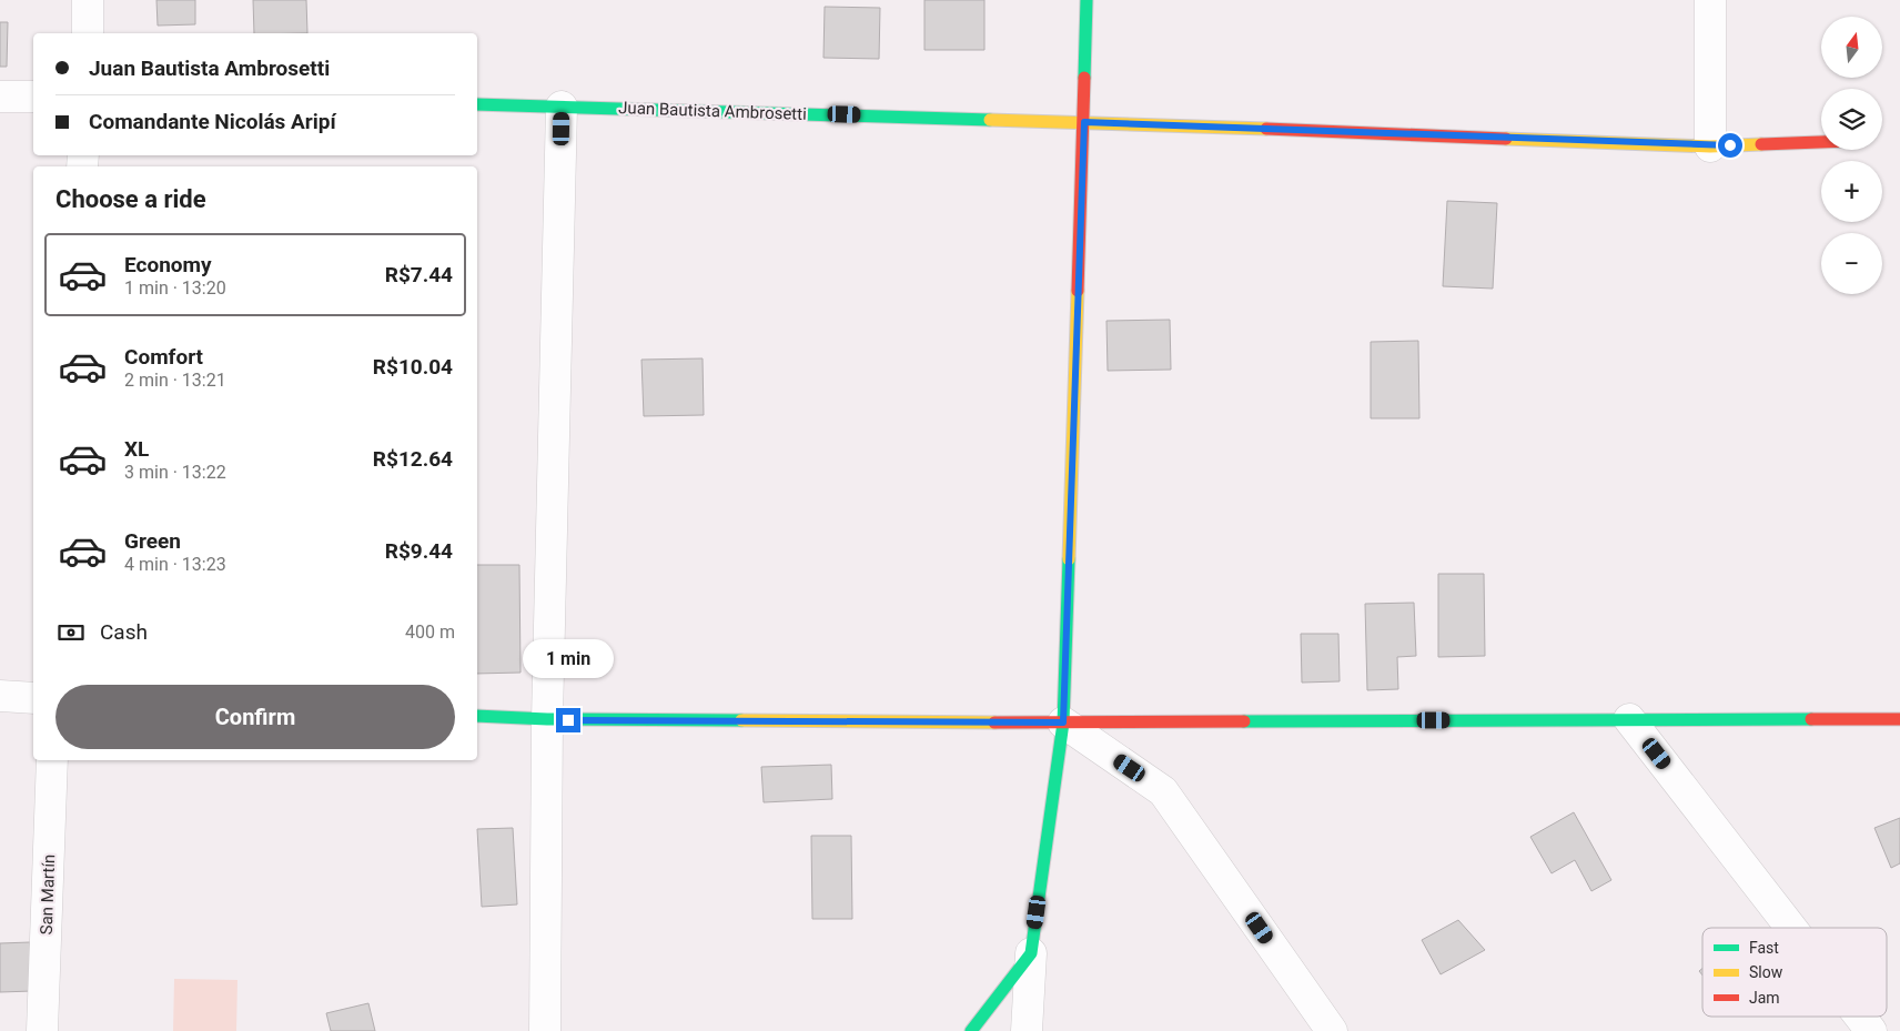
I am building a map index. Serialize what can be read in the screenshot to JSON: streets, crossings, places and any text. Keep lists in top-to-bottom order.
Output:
{
  "streets": {
    "street": ["Juan Bautista Ambrosetti", "San Martín"]
  },
  "legend": ["Fast", "Slow", "Jam"],
  "north": "top",
  "page": {
    "map_buttons": ["+", "−"],
    "banner": ["Juan Bautista Ambrosetti", "Comandante Nicolás Aripí"],
    "heading": "Choose a ride",
    "list": [
      {
        "name": "Economy",
        "note": "1 min · 13:20",
        "value": "R$7.44"
      },
      {
        "name": "Comfort",
        "note": "2 min · 13:21",
        "value": "R$10.04"
      },
      {
        "name": "XL",
        "note": "3 min · 13:22",
        "value": "R$12.64"
      },
      {
        "name": "Green",
        "note": "4 min · 13:23",
        "value": "R$9.44"
      }
    ],
    "pay": ["Cash", "400 m"],
    "bubble": "1 min",
    "buttons": "Confirm"
  }
}
